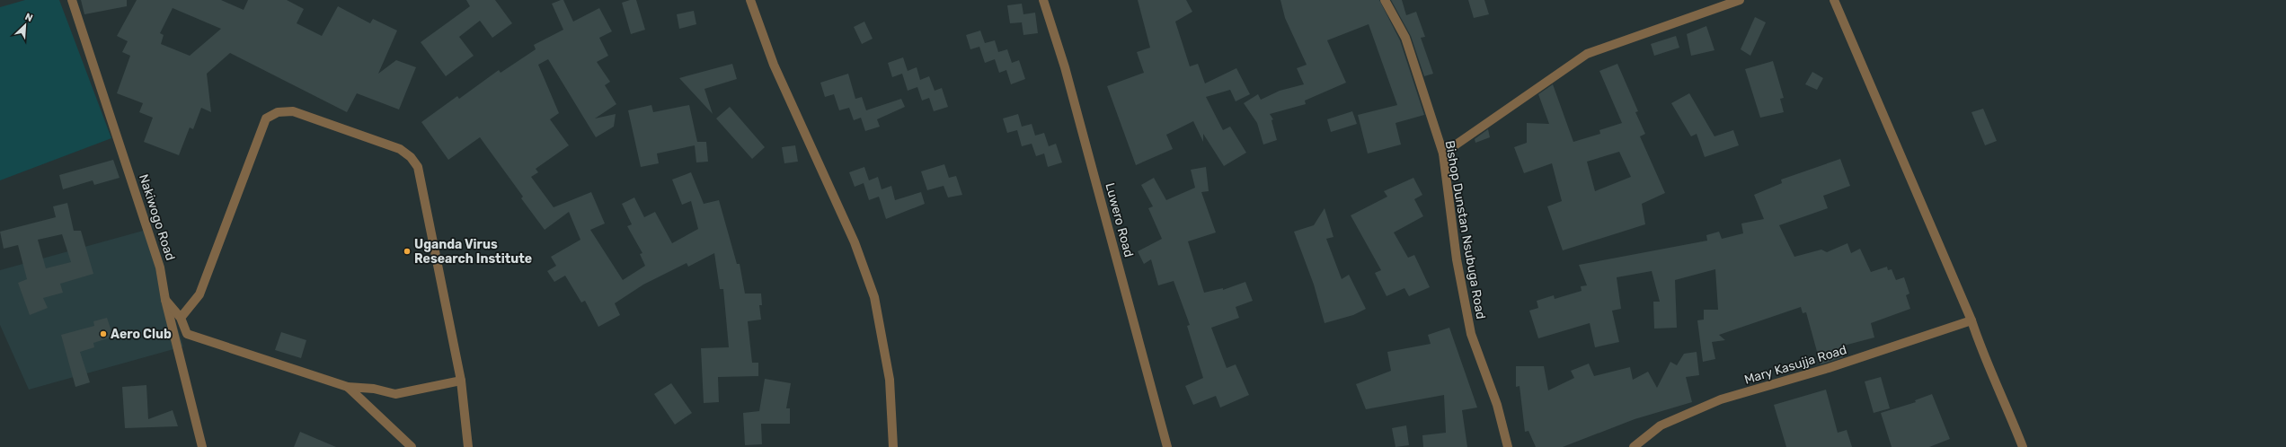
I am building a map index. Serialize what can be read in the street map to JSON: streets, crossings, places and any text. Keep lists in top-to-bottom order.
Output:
{
  "streets": {
    "street": [
      "Nakiwogo Road",
      "Luwero Road",
      "Bishop Dunstan Nsubuga Road",
      "Mary Kasujja Road"
    ]
  },
  "places": ["Uganda Virus Research Institute", "Aero Club"],
  "north": "top right"
}
